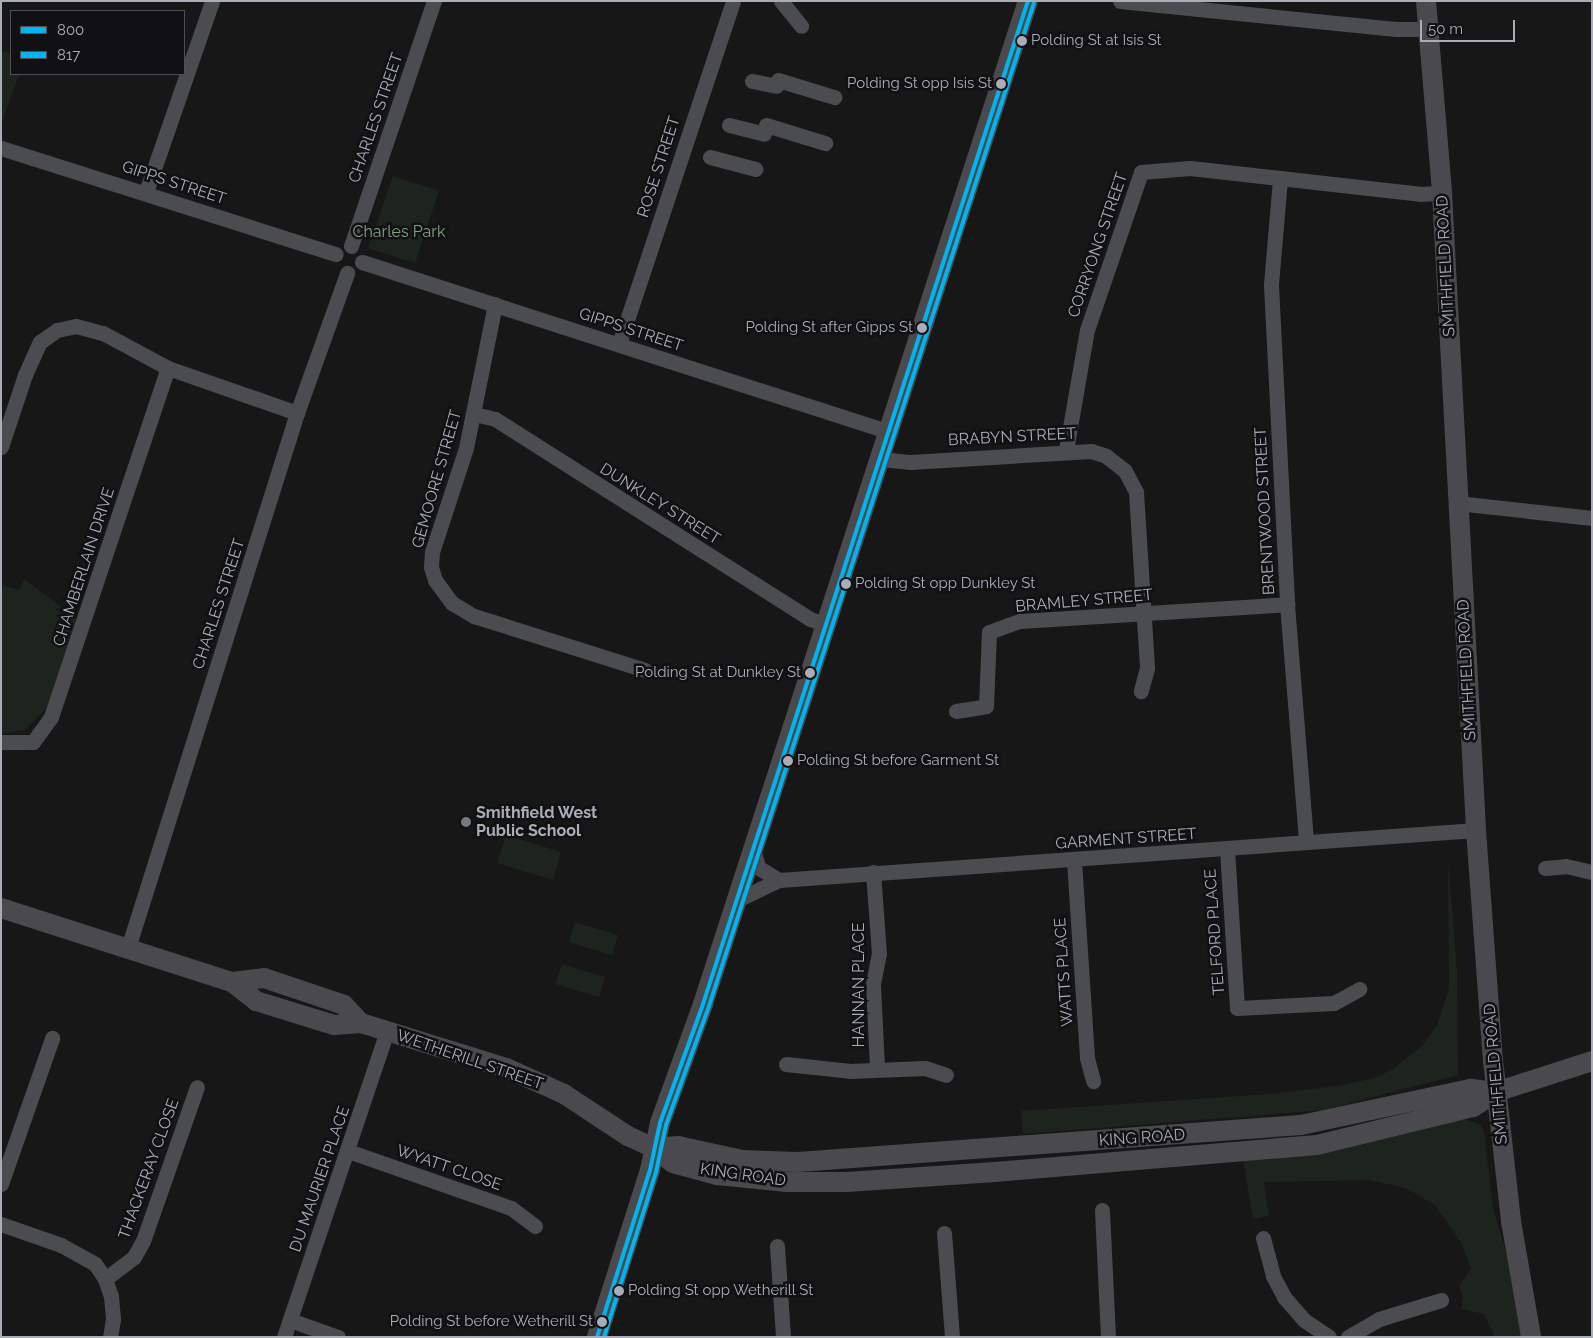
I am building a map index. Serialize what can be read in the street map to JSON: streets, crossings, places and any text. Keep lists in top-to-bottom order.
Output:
{
  "streets": {
    "main road": ["SMITHFIELD ROAD", "WETHERILL STREET", "KING ROAD"],
    "street": [
      "CHARLES STREET",
      "ROSE STREET",
      "GIPPS STREET",
      "CORRYONG STREET",
      "BRABYN STREET",
      "GEMOORE STREET",
      "DUNKLEY STREET",
      "BRENTWOOD STREET",
      "CHAMBERLAIN DRIVE",
      "BRAMLEY STREET",
      "GARMENT STREET",
      "TELFORD PLACE",
      "WATTS PLACE",
      "HANNAN PLACE",
      "WYATT CLOSE",
      "THACKERAY CLOSE",
      "DU MAURIER PLACE"
    ]
  },
  "crossings": [
    ["CHARLES STREET", "GIPPS STREET"],
    ["CHARLES STREET", "WETHERILL STREET"],
    ["ROSE STREET", "GIPPS STREET"],
    ["GIPPS STREET", "GEMOORE STREET"],
    ["CORRYONG STREET", "SMITHFIELD ROAD"],
    ["CORRYONG STREET", "BRABYN STREET"],
    ["CORRYONG STREET", "BRENTWOOD STREET"],
    ["SMITHFIELD ROAD", "GARMENT STREET"],
    ["SMITHFIELD ROAD", "KING ROAD"],
    ["BRABYN STREET", "BRAMLEY STREET"],
    ["GEMOORE STREET", "DUNKLEY STREET"],
    ["BRENTWOOD STREET", "BRAMLEY STREET"],
    ["BRENTWOOD STREET", "GARMENT STREET"],
    ["GARMENT STREET", "TELFORD PLACE"],
    ["GARMENT STREET", "WATTS PLACE"],
    ["GARMENT STREET", "HANNAN PLACE"],
    ["WETHERILL STREET", "KING ROAD"],
    ["WETHERILL STREET", "DU MAURIER PLACE"],
    ["WYATT CLOSE", "DU MAURIER PLACE"]
  ],
  "parks": ["Charles Park"],
  "places": [
    "Polding St at Isis St",
    "Polding St opp Isis St",
    "Polding St after Gipps St",
    "Polding St opp Dunkley St",
    "Polding St at Dunkley St",
    "Polding St before Garment St",
    "Smithfield West Public School",
    "Polding St opp Wetherill St",
    "Polding St before Wetherill St"
  ],
  "lines": ["transit line 800", "transit line 817"],
  "legend": ["800", "817"],
  "scale_bar": "50 m"
}
